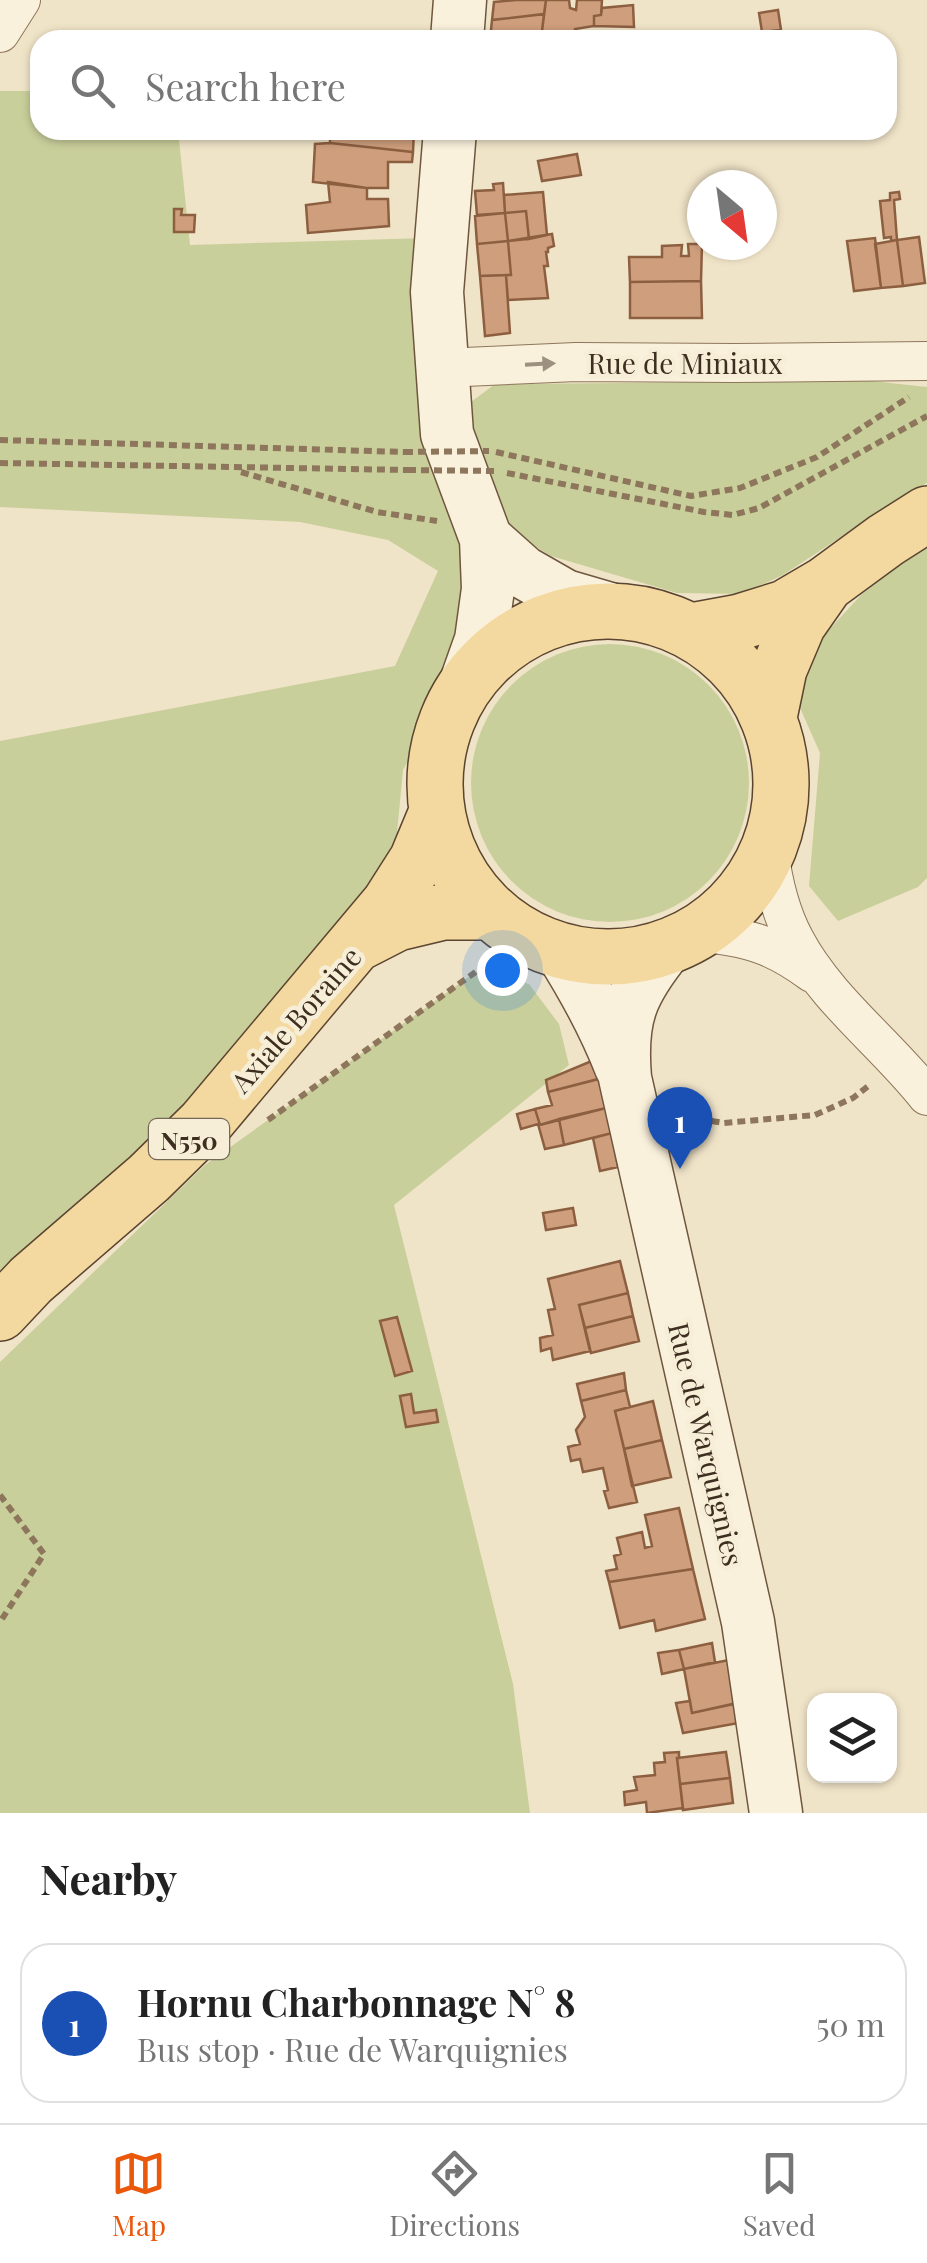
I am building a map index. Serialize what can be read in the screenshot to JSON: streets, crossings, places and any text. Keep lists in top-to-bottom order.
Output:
{
  "streets": {
    "main road": ["Axiale Boraine", "N550"],
    "street": ["Rue de Miniaux", "Rue de Warquignies"]
  },
  "one_way": ["Rue de Miniaux"],
  "north": "bottom right",
  "page": {
    "search": "Search here",
    "pins": "1",
    "heading": "Nearby",
    "list": [
      {
        "mark": "1",
        "name": "Hornu Charbonnage N° 8",
        "note": "Bus stop · Rue de Warquignies",
        "value": "50 m"
      }
    ],
    "nav": ["Map", "Directions", "Saved"]
  }
}
